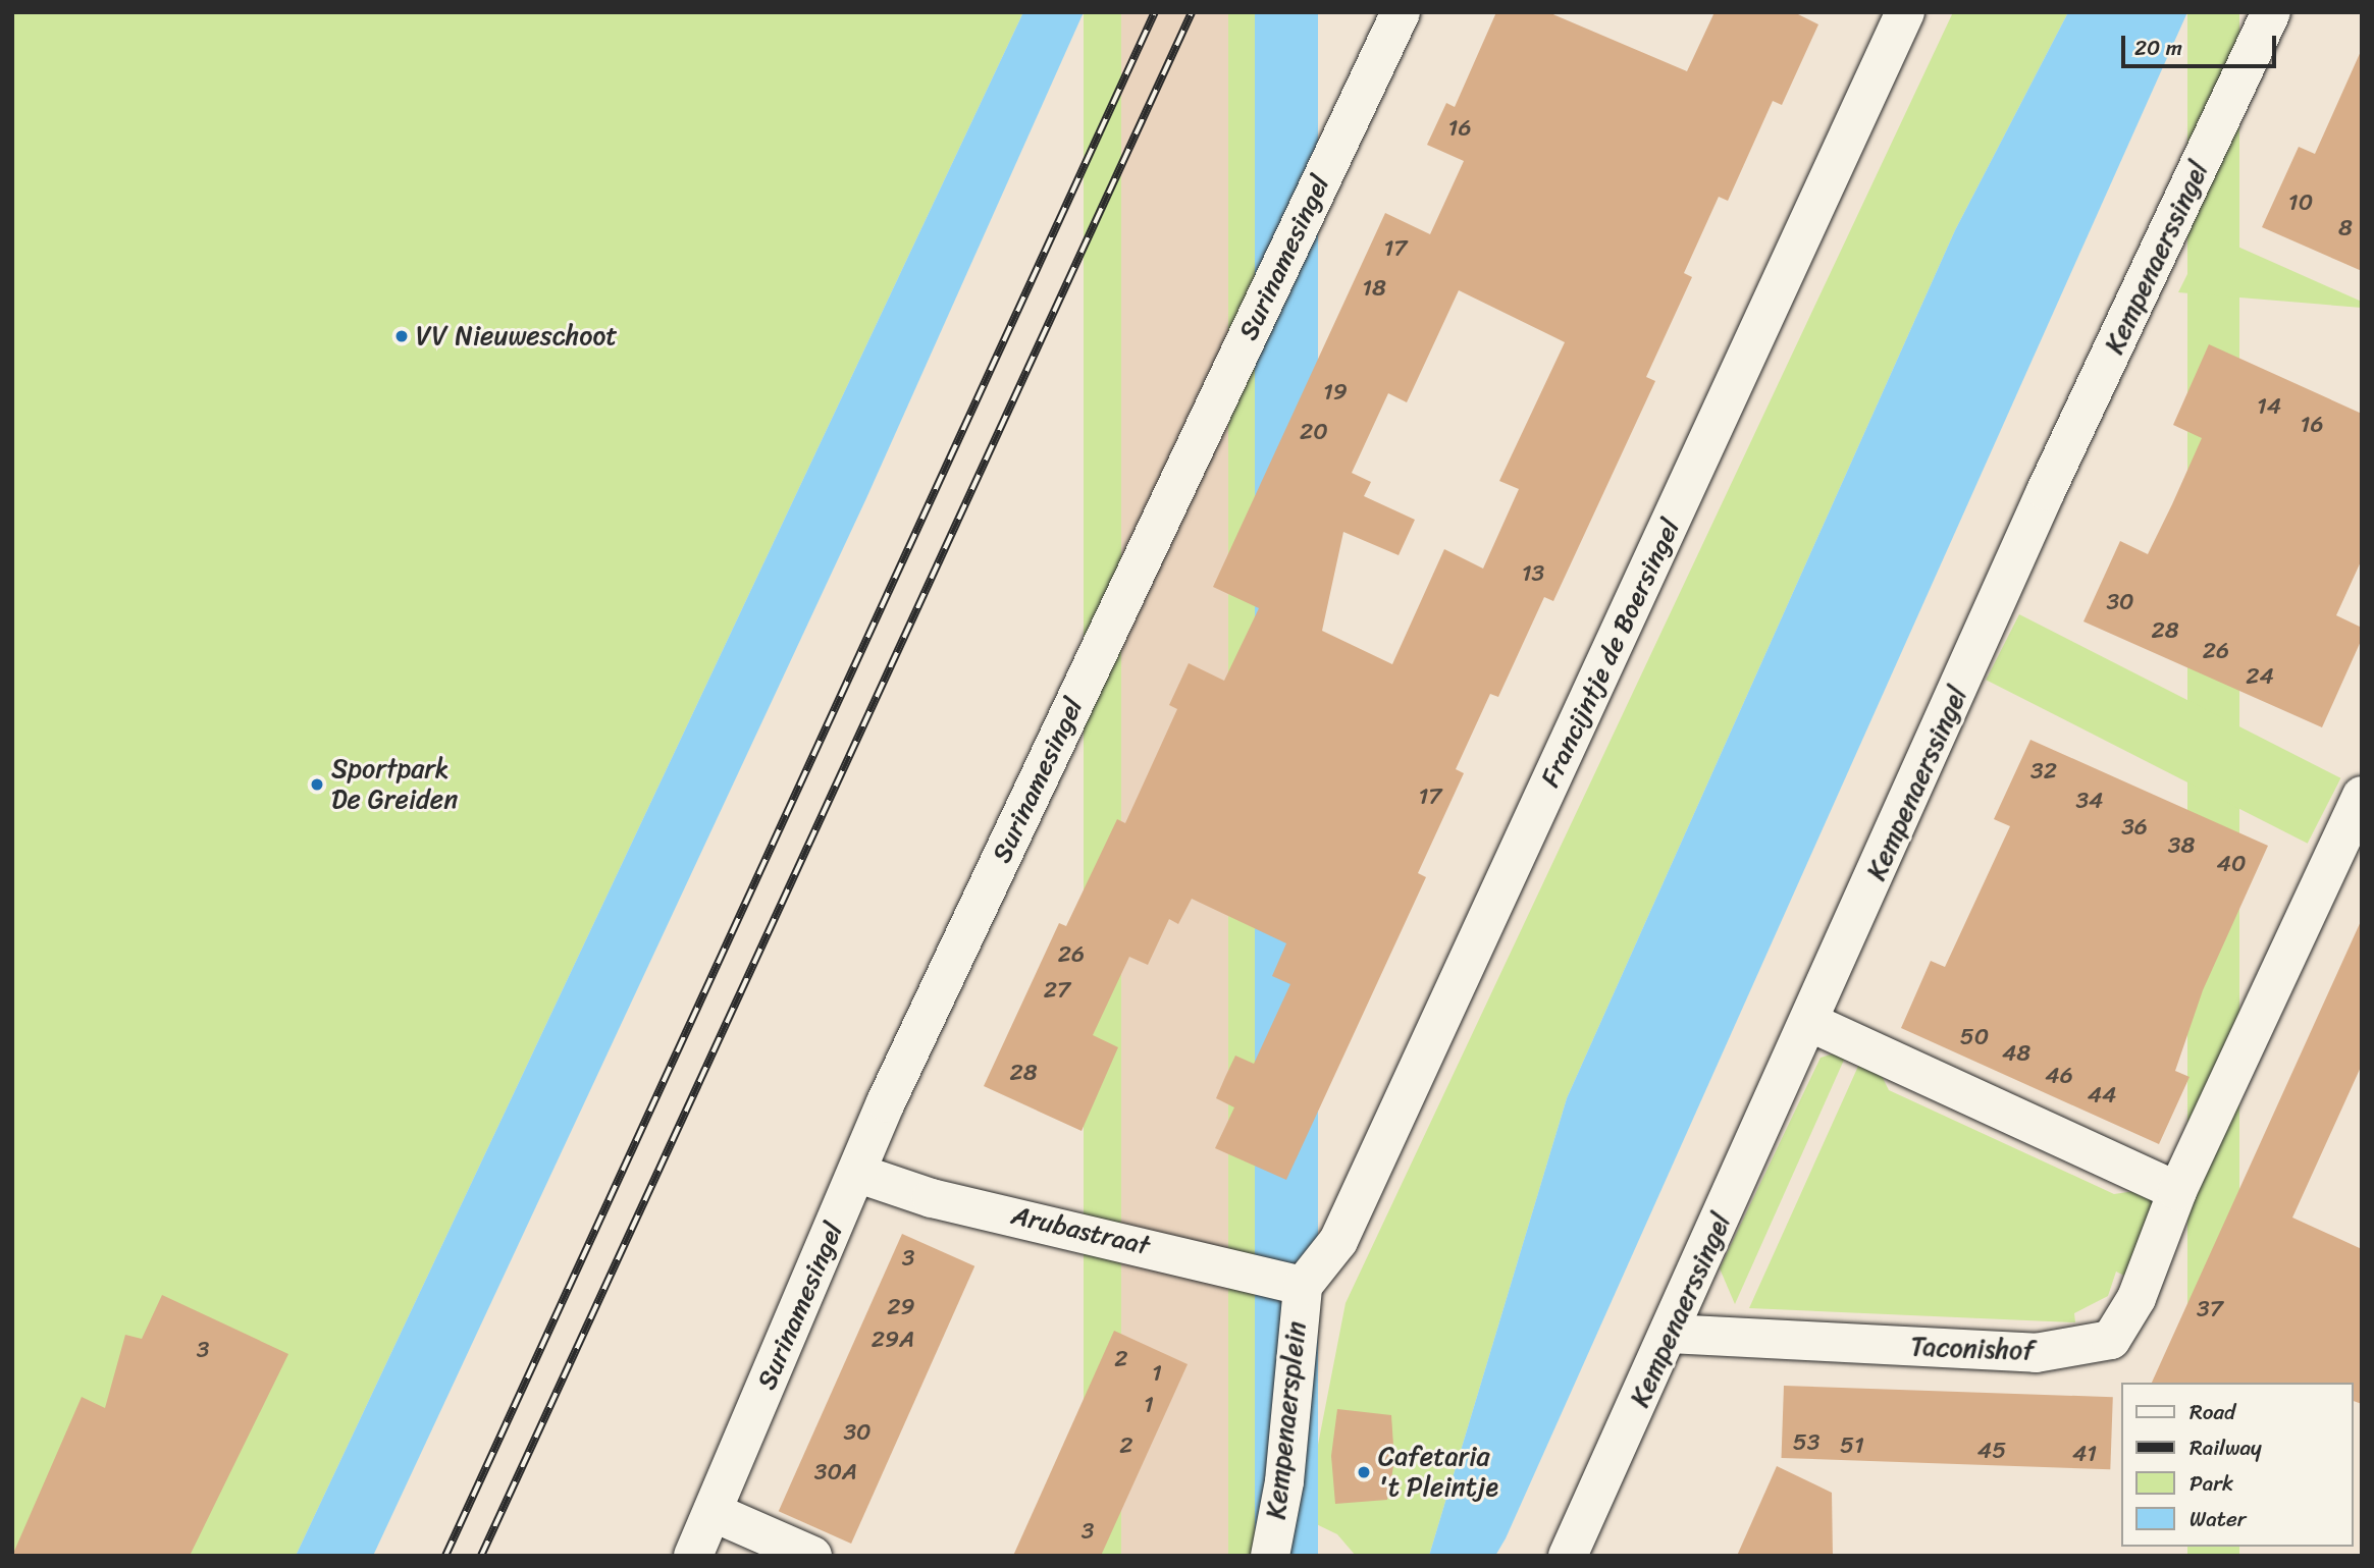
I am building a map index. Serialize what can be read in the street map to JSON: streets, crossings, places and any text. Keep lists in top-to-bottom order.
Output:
{
  "streets": {
    "street": [
      "Surinamesingel",
      "Kempenaerssingel",
      "Francijntje de Boersingel",
      "Arubastraat",
      "Taconishof",
      "Kempenaersplein"
    ]
  },
  "crossings": [
    ["Surinamesingel", "Arubastraat"],
    ["Kempenaerssingel", "Taconishof"],
    ["Francijntje de Boersingel", "Arubastraat"],
    ["Francijntje de Boersingel", "Kempenaersplein"],
    ["Arubastraat", "Kempenaersplein"]
  ],
  "places": ["VV Nieuweschoot", "Sportpark De Greiden", "Cafetaria 't Pleintje"],
  "house_numbers": [
    "16",
    "10",
    "8",
    "17",
    "18",
    "19",
    "14",
    "16",
    "20",
    "13",
    "30",
    "28",
    "26",
    "24",
    "32",
    "17",
    "34",
    "36",
    "38",
    "40",
    "26",
    "27",
    "50",
    "48",
    "28",
    "46",
    "44",
    "3",
    "29",
    "37",
    "29A",
    "3",
    "2",
    "1",
    "1",
    "30",
    "53",
    "2",
    "51",
    "45",
    "41",
    "30A",
    "3"
  ],
  "legend": [
    "Road",
    "Railway",
    "Park",
    "Water"
  ],
  "scale_bar": "20 m"
}
